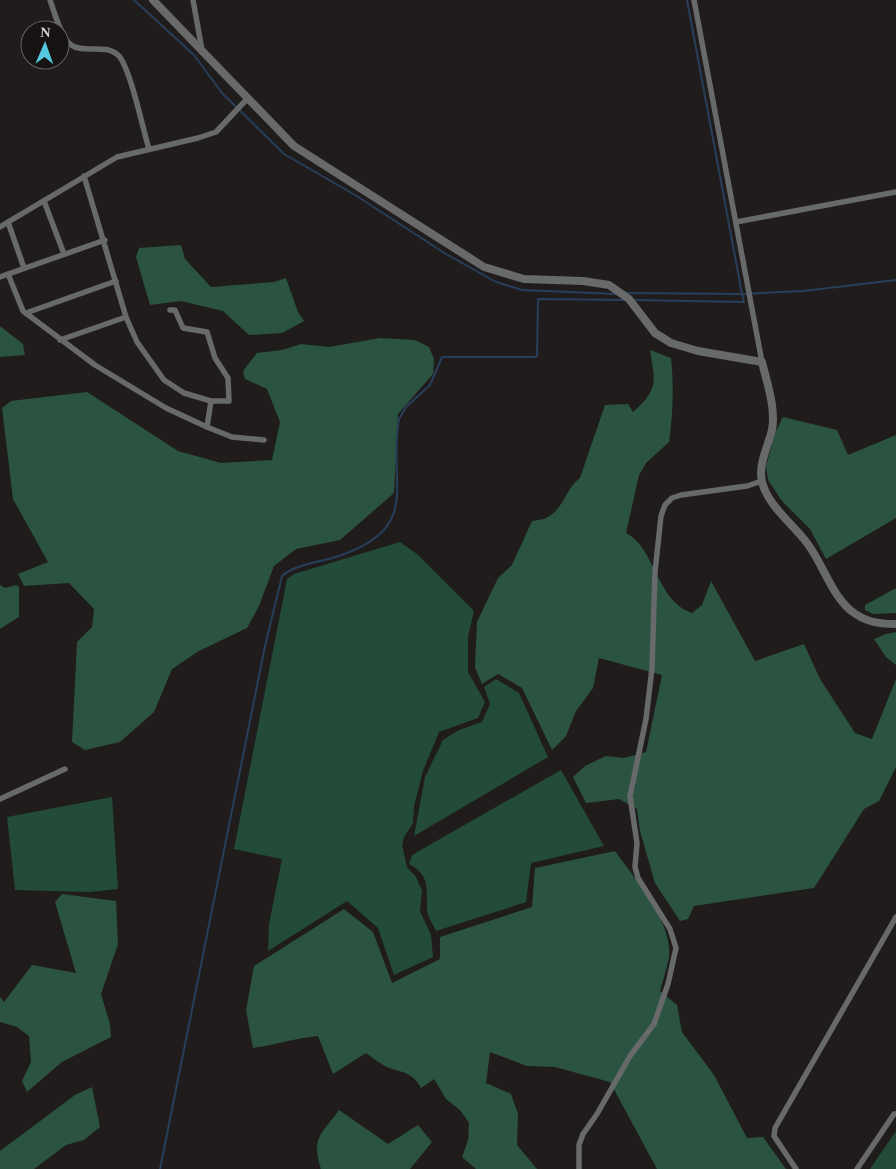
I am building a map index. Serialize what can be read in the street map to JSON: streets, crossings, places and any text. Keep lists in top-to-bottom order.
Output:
{
  "north": "top"
}
